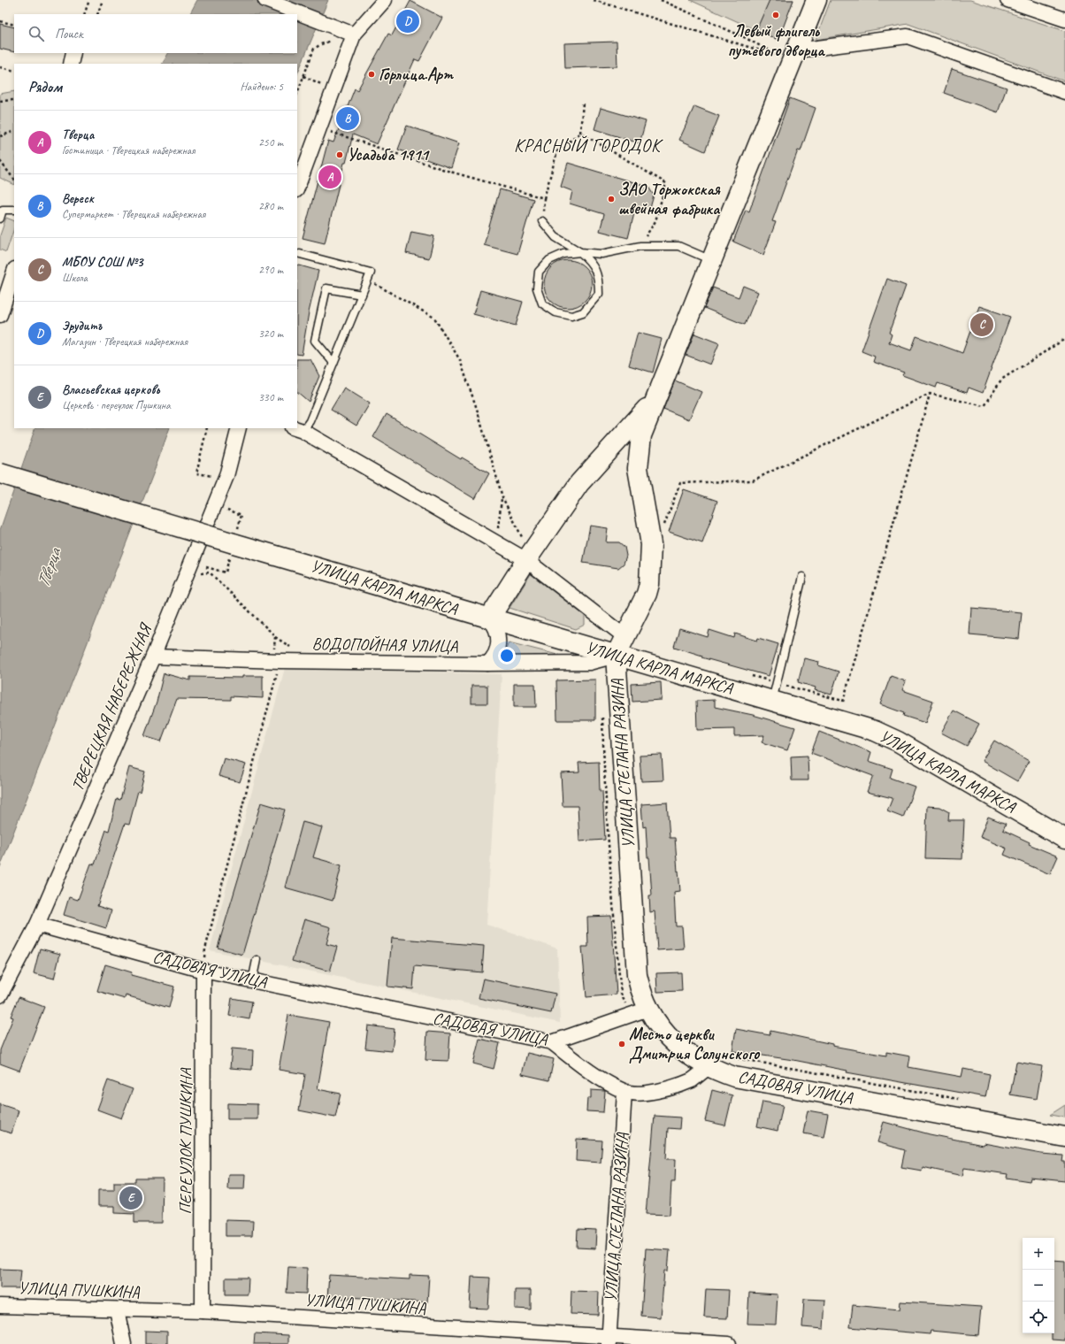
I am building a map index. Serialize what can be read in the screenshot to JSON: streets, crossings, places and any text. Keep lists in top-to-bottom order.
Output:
{
  "streets": {
    "main road": ["УЛИЦА КАРЛА МАРКСА", "УЛИЦА СТЕПАНА РАЗИНА", "САДОВАЯ УЛИЦА"],
    "street": [
      "ВОДОПОЙНАЯ УЛИЦА",
      "ТВЕРЕЦКАЯ НАБЕРЕЖНАЯ",
      "ПЕРЕУЛОК ПУШКИНА",
      "УЛИЦА ПУШКИНА"
    ]
  },
  "crossings": [
    ["УЛИЦА КАРЛА МАРКСА", "ВОДОПОЙНАЯ УЛИЦА"],
    ["УЛИЦА КАРЛА МАРКСА", "УЛИЦА СТЕПАНА РАЗИНА"],
    ["ВОДОПОЙНАЯ УЛИЦА", "ТВЕРЕЦКАЯ НАБЕРЕЖНАЯ"],
    ["ВОДОПОЙНАЯ УЛИЦА", "УЛИЦА СТЕПАНА РАЗИНА"],
    ["ТВЕРЕЦКАЯ НАБЕРЕЖНАЯ", "САДОВАЯ УЛИЦА"],
    ["УЛИЦА СТЕПАНА РАЗИНА", "САДОВАЯ УЛИЦА"],
    ["УЛИЦА СТЕПАНА РАЗИНА", "УЛИЦА ПУШКИНА"],
    ["САДОВАЯ УЛИЦА", "ПЕРЕУЛОК ПУШКИНА"],
    ["ПЕРЕУЛОК ПУШКИНА", "УЛИЦА ПУШКИНА"]
  ],
  "districts": ["КРАСНЫЙ ГОРОДОК"],
  "water": ["Тверца"],
  "places": [
    "Левый флигель путевого дворца",
    "Горлица.Арт",
    "Усадьба 1911",
    "ЗАО Торжокская швейная фабрика",
    "Место церкви Дмитрия Солунского"
  ],
  "page": {
    "pins": [
      "D",
      "B",
      "A",
      "C",
      "E"
    ],
    "search": "Поиск",
    "heading": ["Рядом", "Найдено: 5"],
    "list": [
      {
        "mark": "A",
        "name": "Тверца",
        "note": "Гостиница · Тверецкая набережная",
        "value": "250 m"
      },
      {
        "mark": "B",
        "name": "Вереск",
        "note": "Супермаркет · Тверецкая набережная",
        "value": "280 m"
      },
      {
        "mark": "C",
        "name": "МБОУ СОШ №3",
        "note": "Школа",
        "value": "290 m"
      },
      {
        "mark": "D",
        "name": "Эрудитъ",
        "note": "Магазин · Тверецкая набережная",
        "value": "320 m"
      },
      {
        "mark": "E",
        "name": "Власьевская церковь",
        "note": "Церковь · переулок Пушкина",
        "value": "330 m"
      }
    ],
    "map_buttons": ["+", "−"]
  }
}
